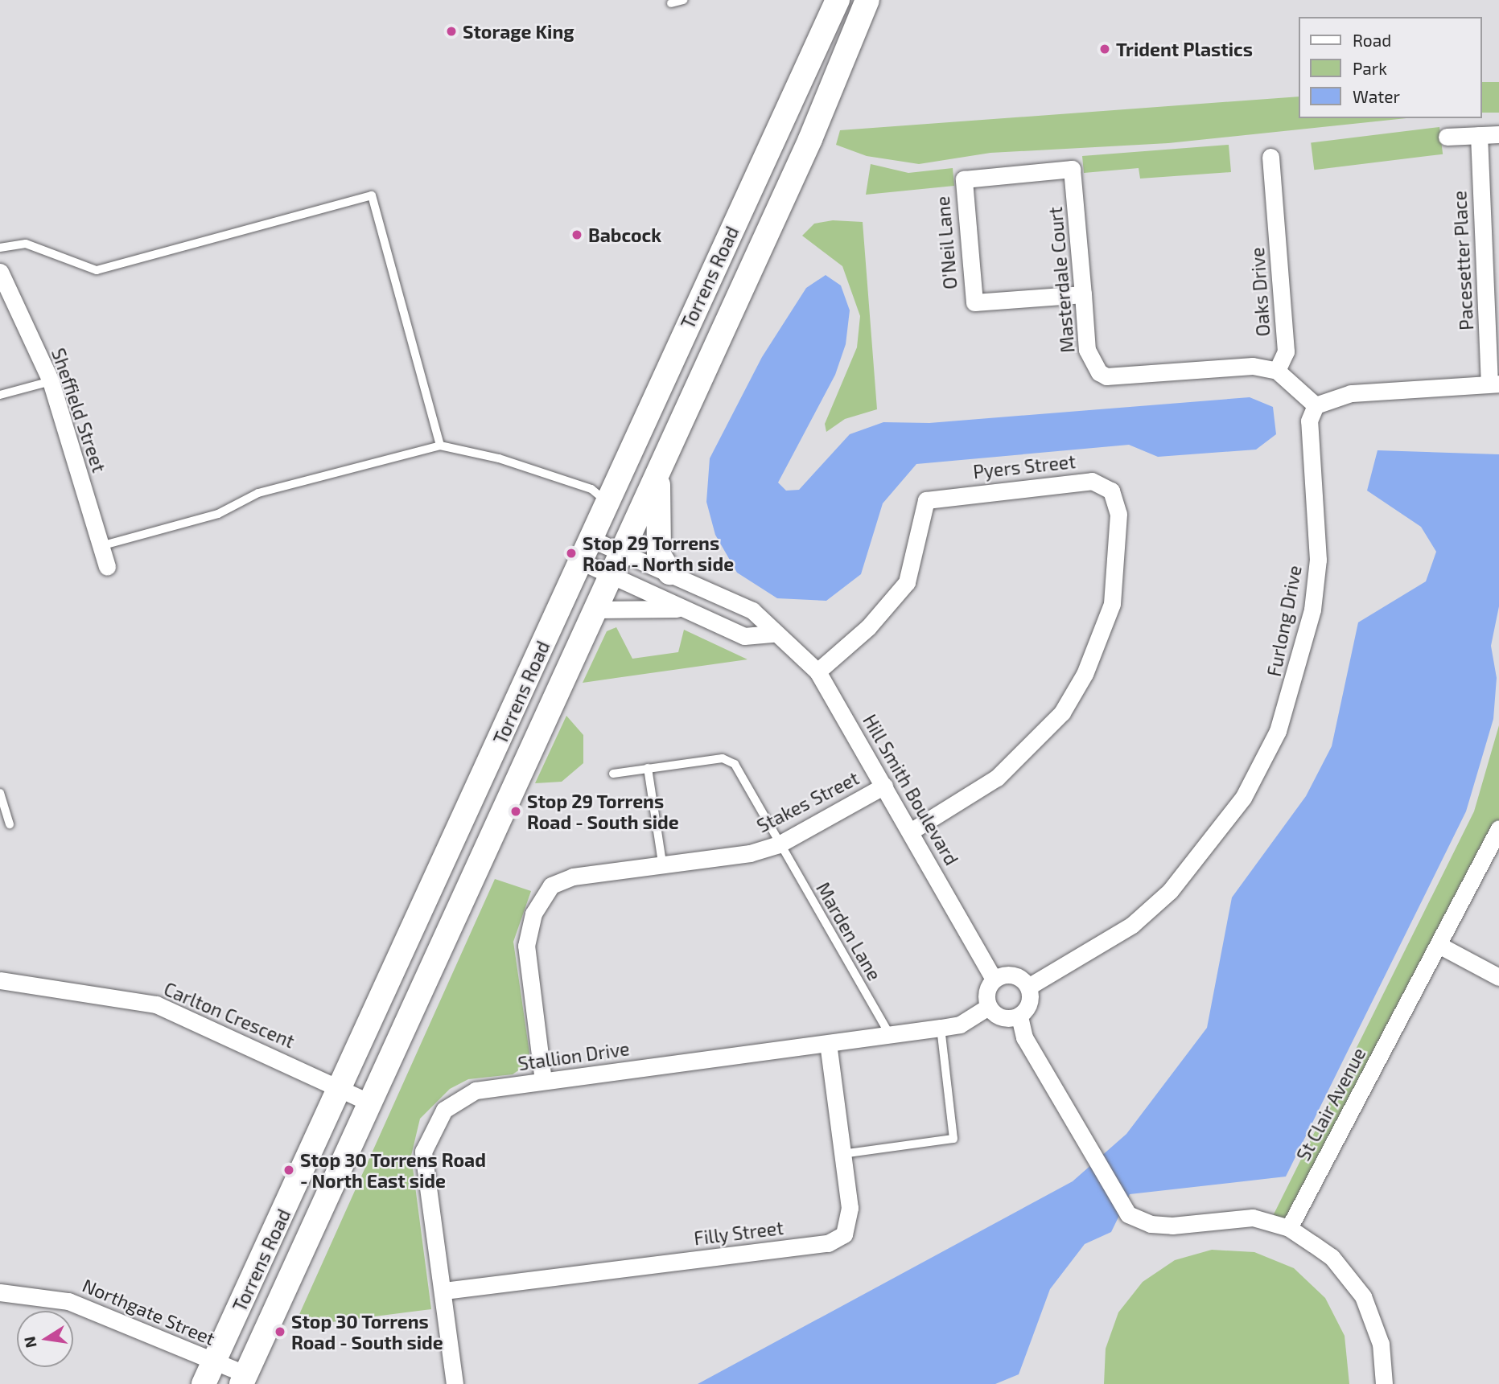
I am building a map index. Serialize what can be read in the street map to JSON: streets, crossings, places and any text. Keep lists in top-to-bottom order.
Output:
{
  "streets": {
    "main road": ["Torrens Road"],
    "street": [
      "O'Neil Lane",
      "Pacesetter Place",
      "Masterdale Court",
      "Oaks Drive",
      "Sheffield Street",
      "Pyers Street",
      "Furlong Drive",
      "Hill Smith Boulevard",
      "Stakes Street",
      "Carlton Crescent",
      "Stallion Drive",
      "St Clair Avenue",
      "Filly Street",
      "Northgate Street"
    ],
    "lane": ["Marden Lane"]
  },
  "crossings": [
    ["O'Neil Lane", "Masterdale Court"],
    ["Torrens Road", "Hill Smith Boulevard"],
    ["Torrens Road", "Carlton Crescent"],
    ["Torrens Road", "Northgate Street"],
    ["Masterdale Court", "Oaks Drive"],
    ["Pyers Street", "Hill Smith Boulevard"],
    ["Furlong Drive", "Hill Smith Boulevard"],
    ["Furlong Drive", "Stallion Drive"],
    ["Hill Smith Boulevard", "Stakes Street"],
    ["Hill Smith Boulevard", "Stallion Drive"],
    ["Stakes Street", "Marden Lane"],
    ["Stakes Street", "Stallion Drive"],
    ["Marden Lane", "Stallion Drive"],
    ["Stallion Drive", "Filly Street"]
  ],
  "places": [
    "Storage King",
    "Trident Plastics",
    "Babcock",
    "Stop 29 Torrens Road - North side",
    "Stop 29 Torrens Road - South side",
    "Stop 30 Torrens Road - North East side",
    "Stop 30 Torrens Road - South side"
  ],
  "legend": ["Road", "Park", "Water"],
  "north": "left"
}
